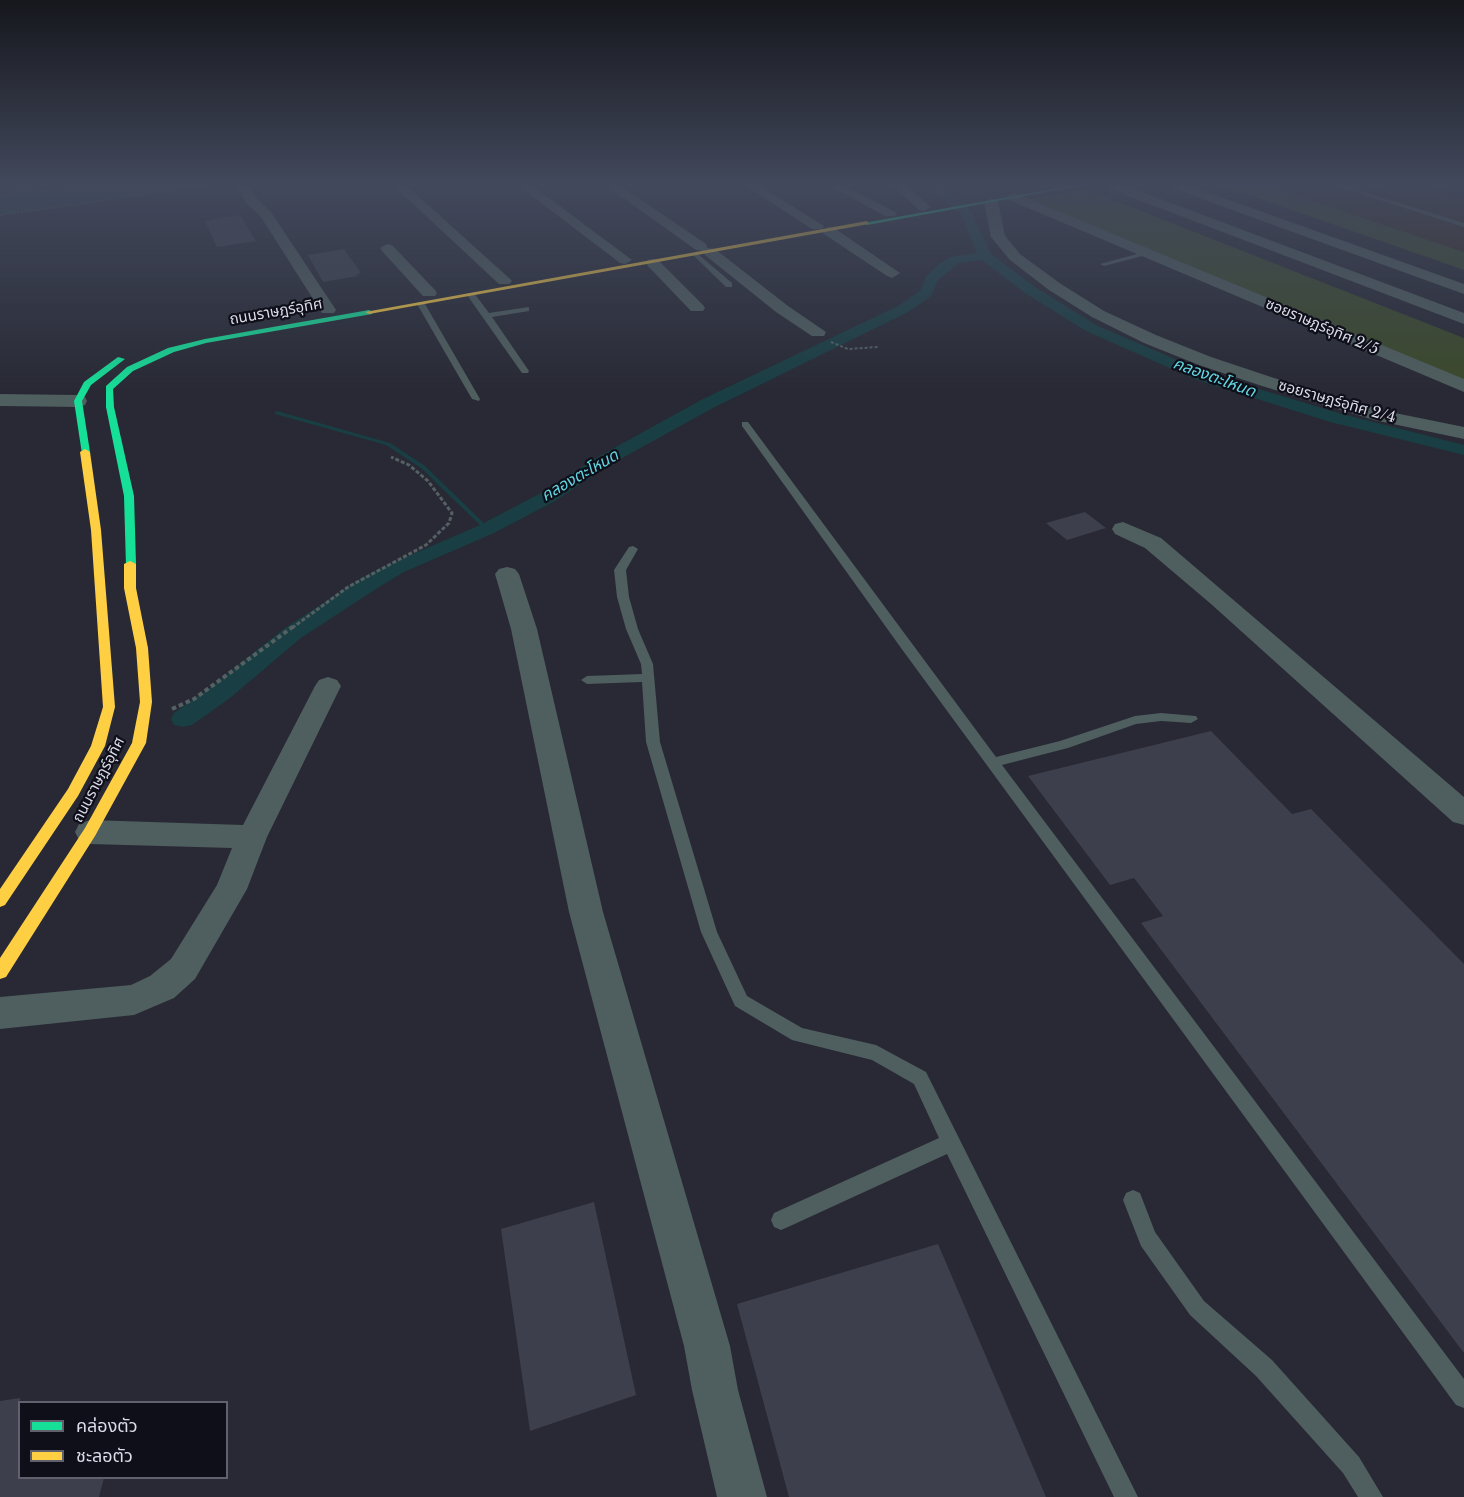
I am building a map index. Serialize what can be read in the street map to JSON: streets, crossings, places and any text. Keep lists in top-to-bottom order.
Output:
{
  "streets": {
    "main road": ["ถนนราษฎร์อุทิศ"],
    "street": ["ซอยราษฎร์อุทิศ 2/5", "ซอยราษฎร์อุทิศ 2/4"]
  },
  "water": ["คลองตะโหนด"],
  "legend": ["คล่องตัว", "ชะลอตัว"]
}
